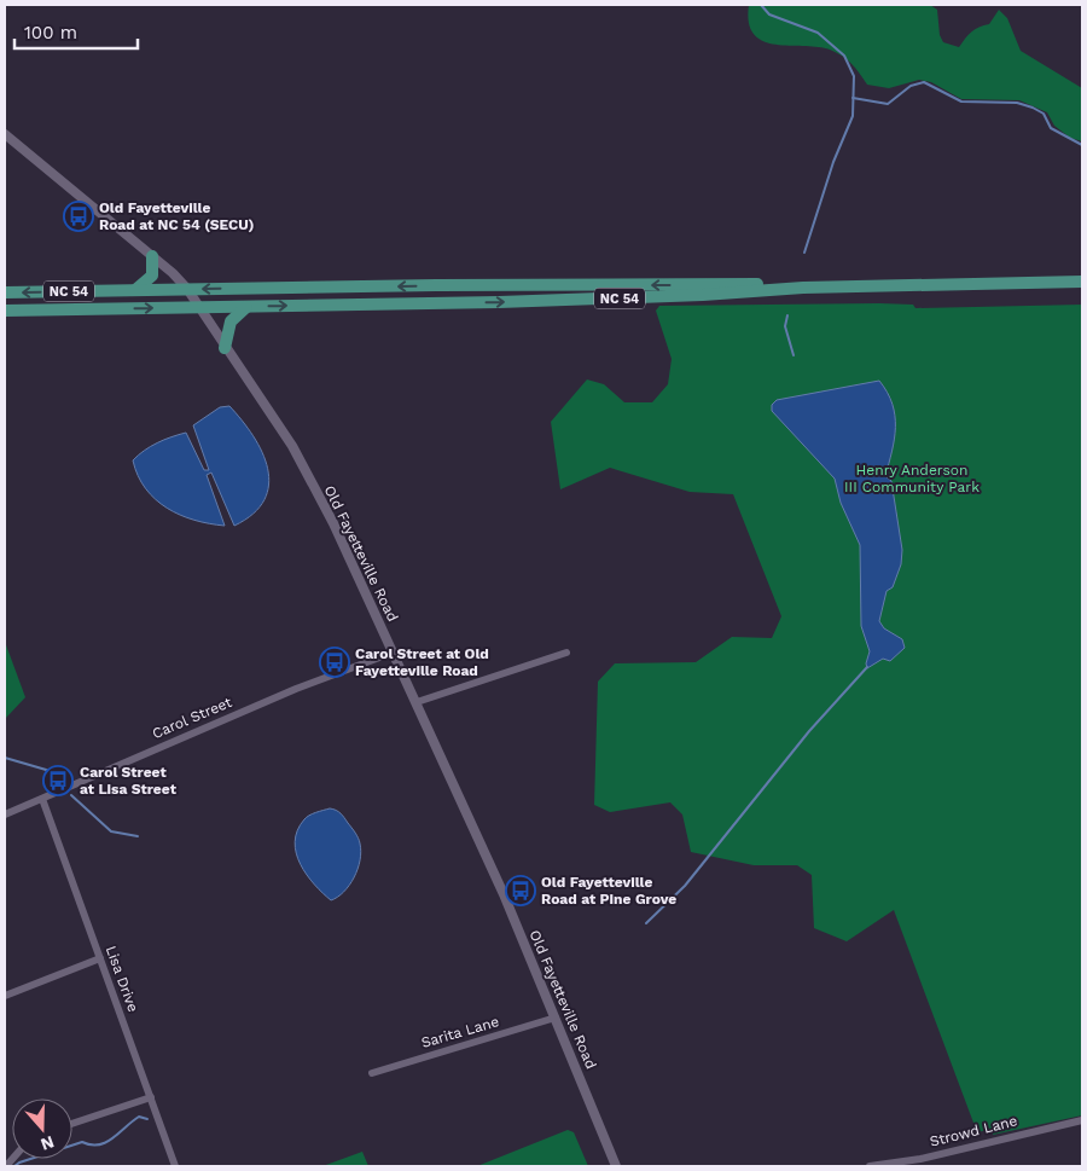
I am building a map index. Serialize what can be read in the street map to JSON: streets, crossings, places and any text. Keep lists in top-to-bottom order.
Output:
{
  "streets": {
    "highway": ["NC 54"],
    "street": [
      "Old Fayetteville Road",
      "Carol Street",
      "Lisa Drive",
      "Sarita Lane",
      "Strowd Lane"
    ]
  },
  "crossings": [
    ["NC 54", "Old Fayetteville Road"],
    ["Old Fayetteville Road", "Carol Street"],
    ["Old Fayetteville Road", "Sarita Lane"],
    ["Carol Street", "Lisa Drive"]
  ],
  "parks": ["Henry Anderson III Community Park"],
  "places": {
    "bus stop": [
      "Old Fayetteville Road at NC 54 (SECU)",
      "Carol Street at Old Fayetteville Road",
      "Carol Street at Lisa Street",
      "Old Fayetteville Road at Pine Grove"
    ]
  },
  "scale_bar": "100 m",
  "north": "bottom"
}
